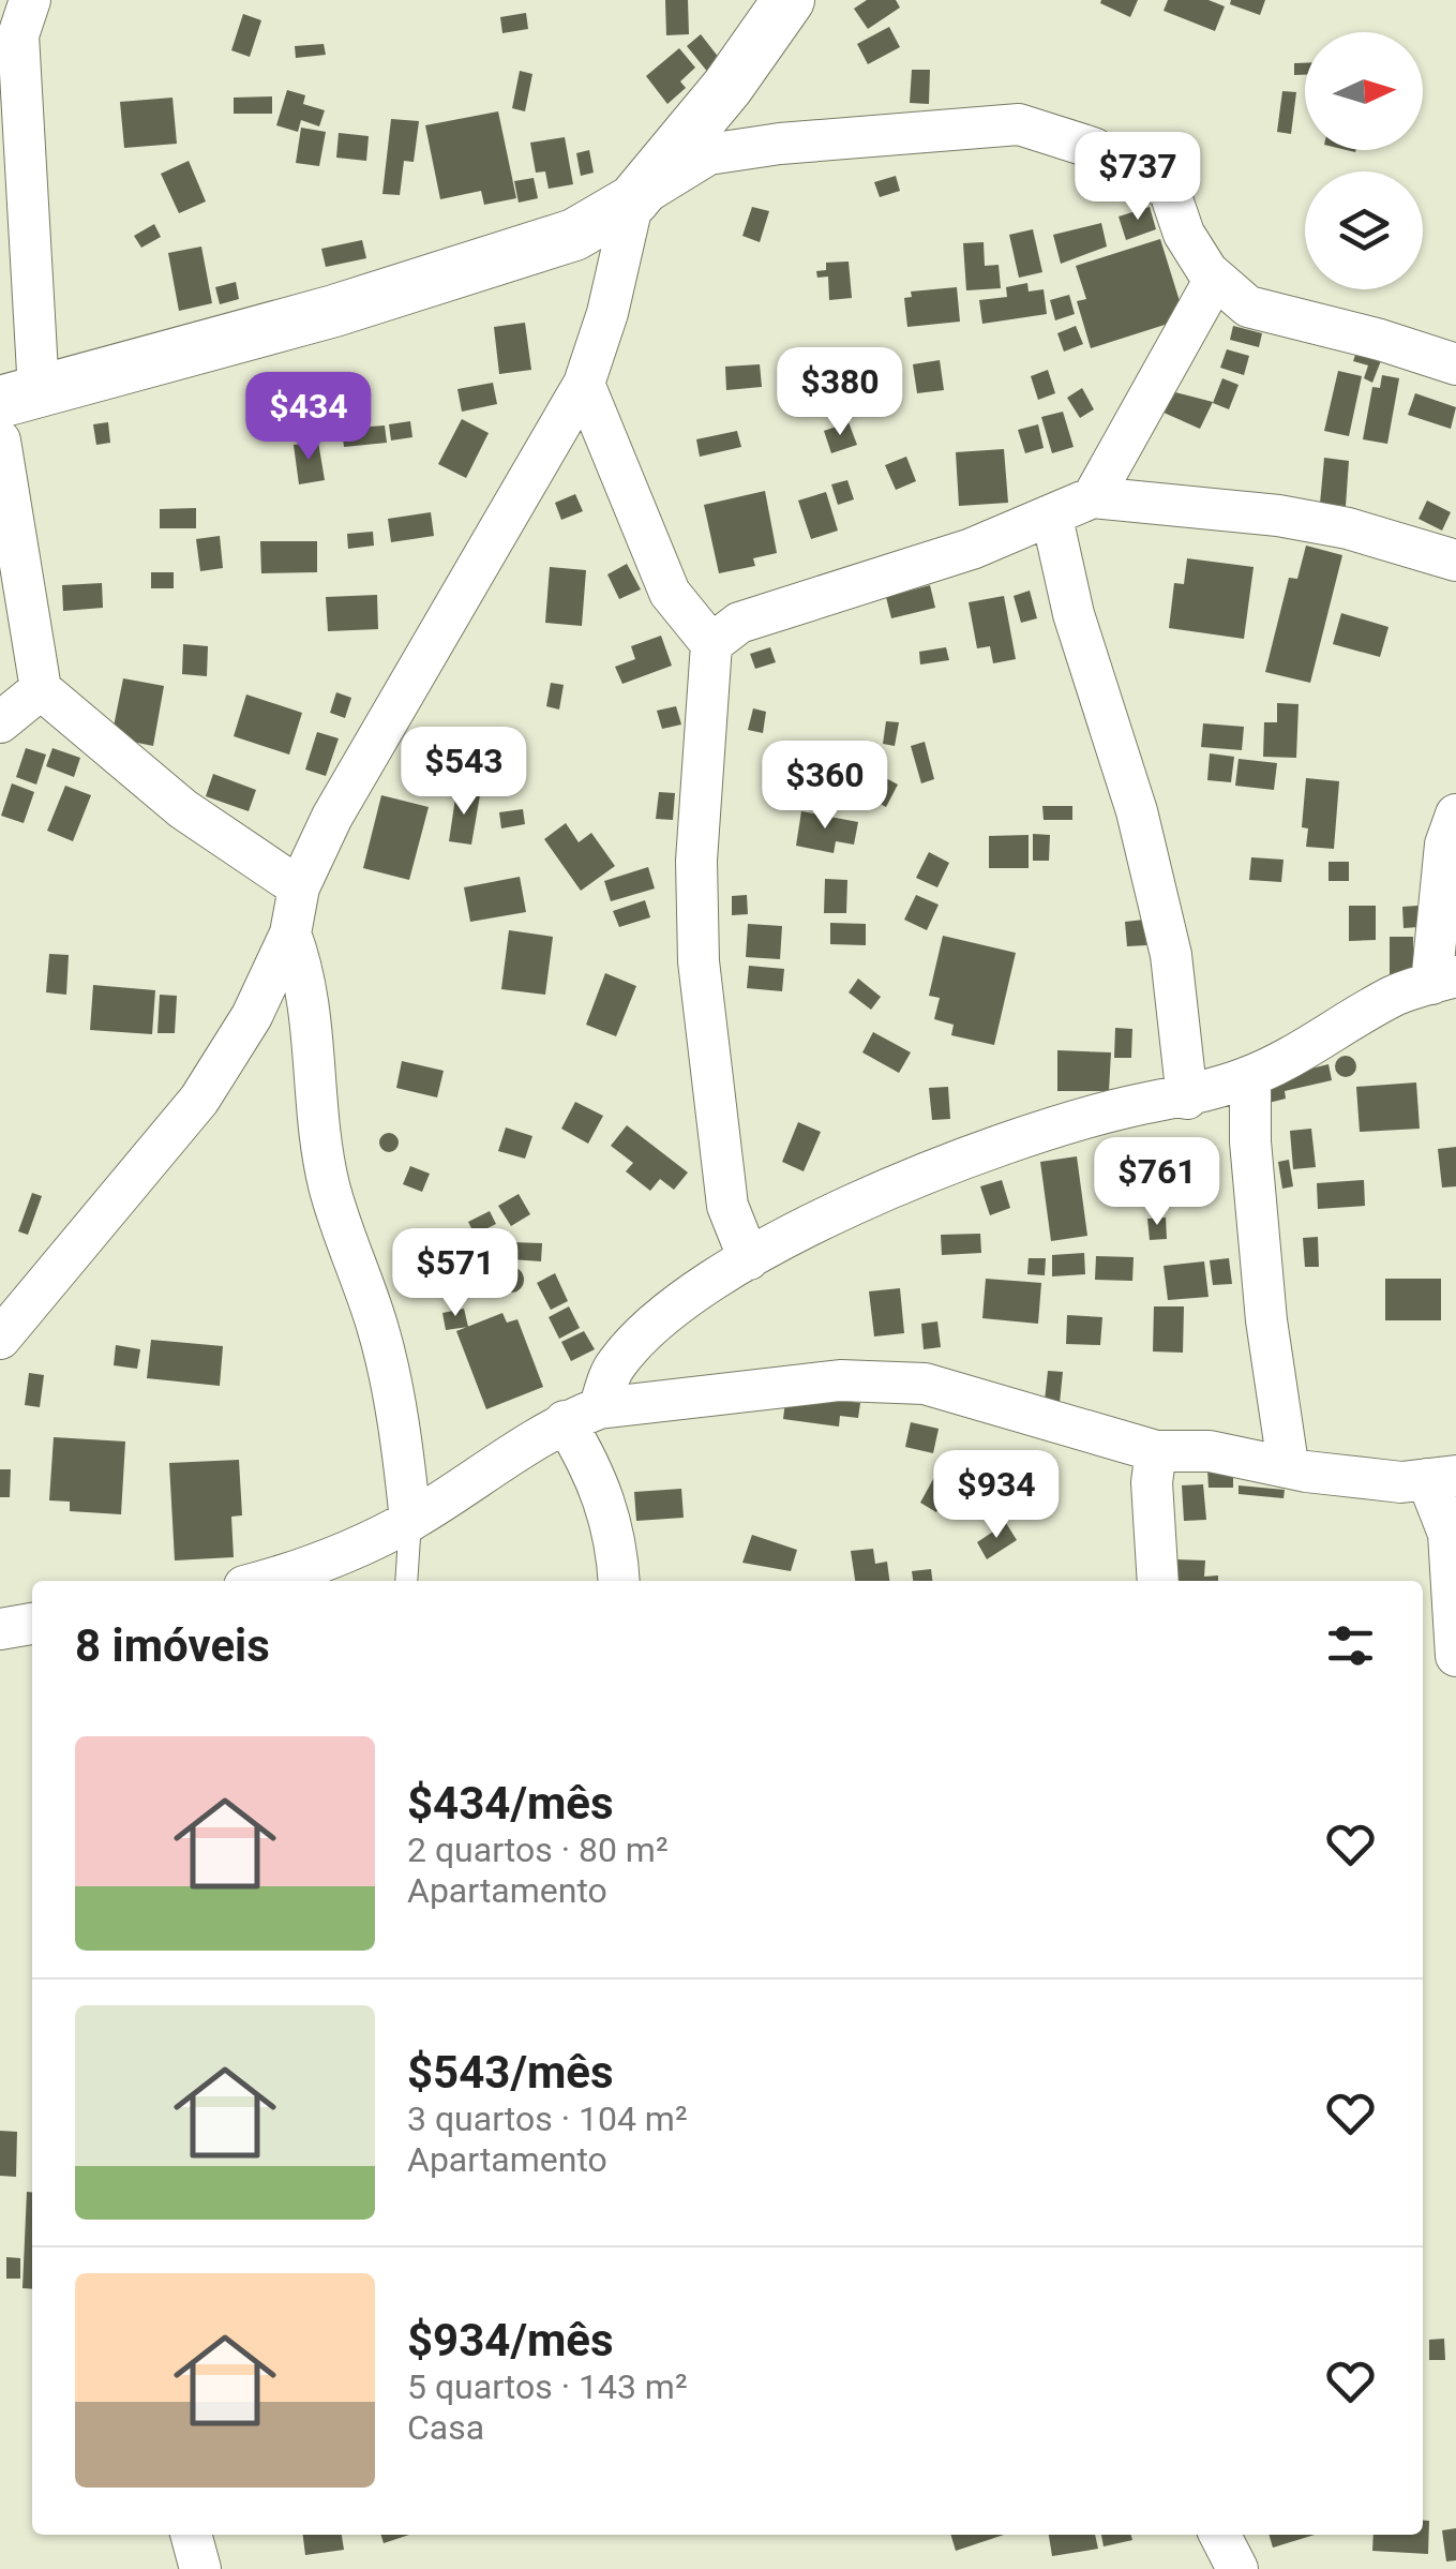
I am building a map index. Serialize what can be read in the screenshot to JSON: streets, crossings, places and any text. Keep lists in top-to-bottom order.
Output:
{
  "north": "right",
  "page": {
    "price": [
      "$737",
      "$380",
      "$434",
      "$543",
      "$360",
      "$761",
      "$571",
      "$934"
    ],
    "heading": "8 imóveis",
    "list": [
      {
        "name": "$434/mês",
        "note": "2 quartos · 80 m² · Apartamento"
      },
      {
        "name": "$543/mês",
        "note": "3 quartos · 104 m² · Apartamento"
      },
      {
        "name": "$934/mês",
        "note": "5 quartos · 143 m² · Casa"
      }
    ]
  }
}
